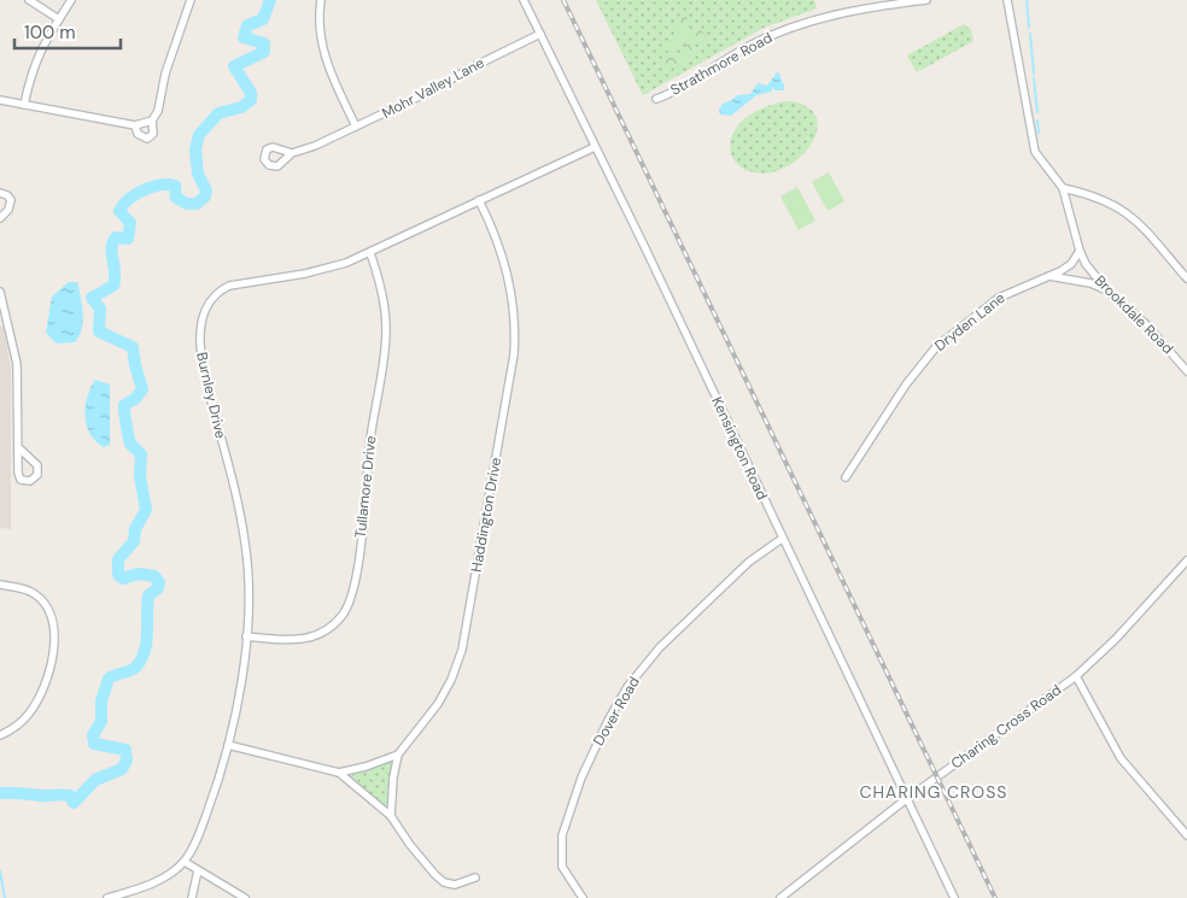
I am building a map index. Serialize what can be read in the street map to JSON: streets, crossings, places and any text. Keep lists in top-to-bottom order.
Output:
{
  "streets": {
    "street": [
      "Strathmore Road",
      "Mohr Valley Lane",
      "Brookdale Road",
      "Dryden Lane",
      "Burnley Drive",
      "Kensington Road",
      "Tullamore Drive",
      "Haddington Drive",
      "Dover Road",
      "Charing Cross Road"
    ]
  },
  "crossings": [
    ["Mohr Valley Lane", "Kensington Road"],
    ["Brookdale Road", "Dryden Lane"],
    ["Burnley Drive", "Kensington Road"],
    ["Burnley Drive", "Tullamore Drive"],
    ["Burnley Drive", "Haddington Drive"],
    ["Kensington Road", "Dover Road"],
    ["Kensington Road", "Charing Cross Road"]
  ],
  "districts": ["CHARING CROSS"],
  "scale_bar": "100 m"
}
